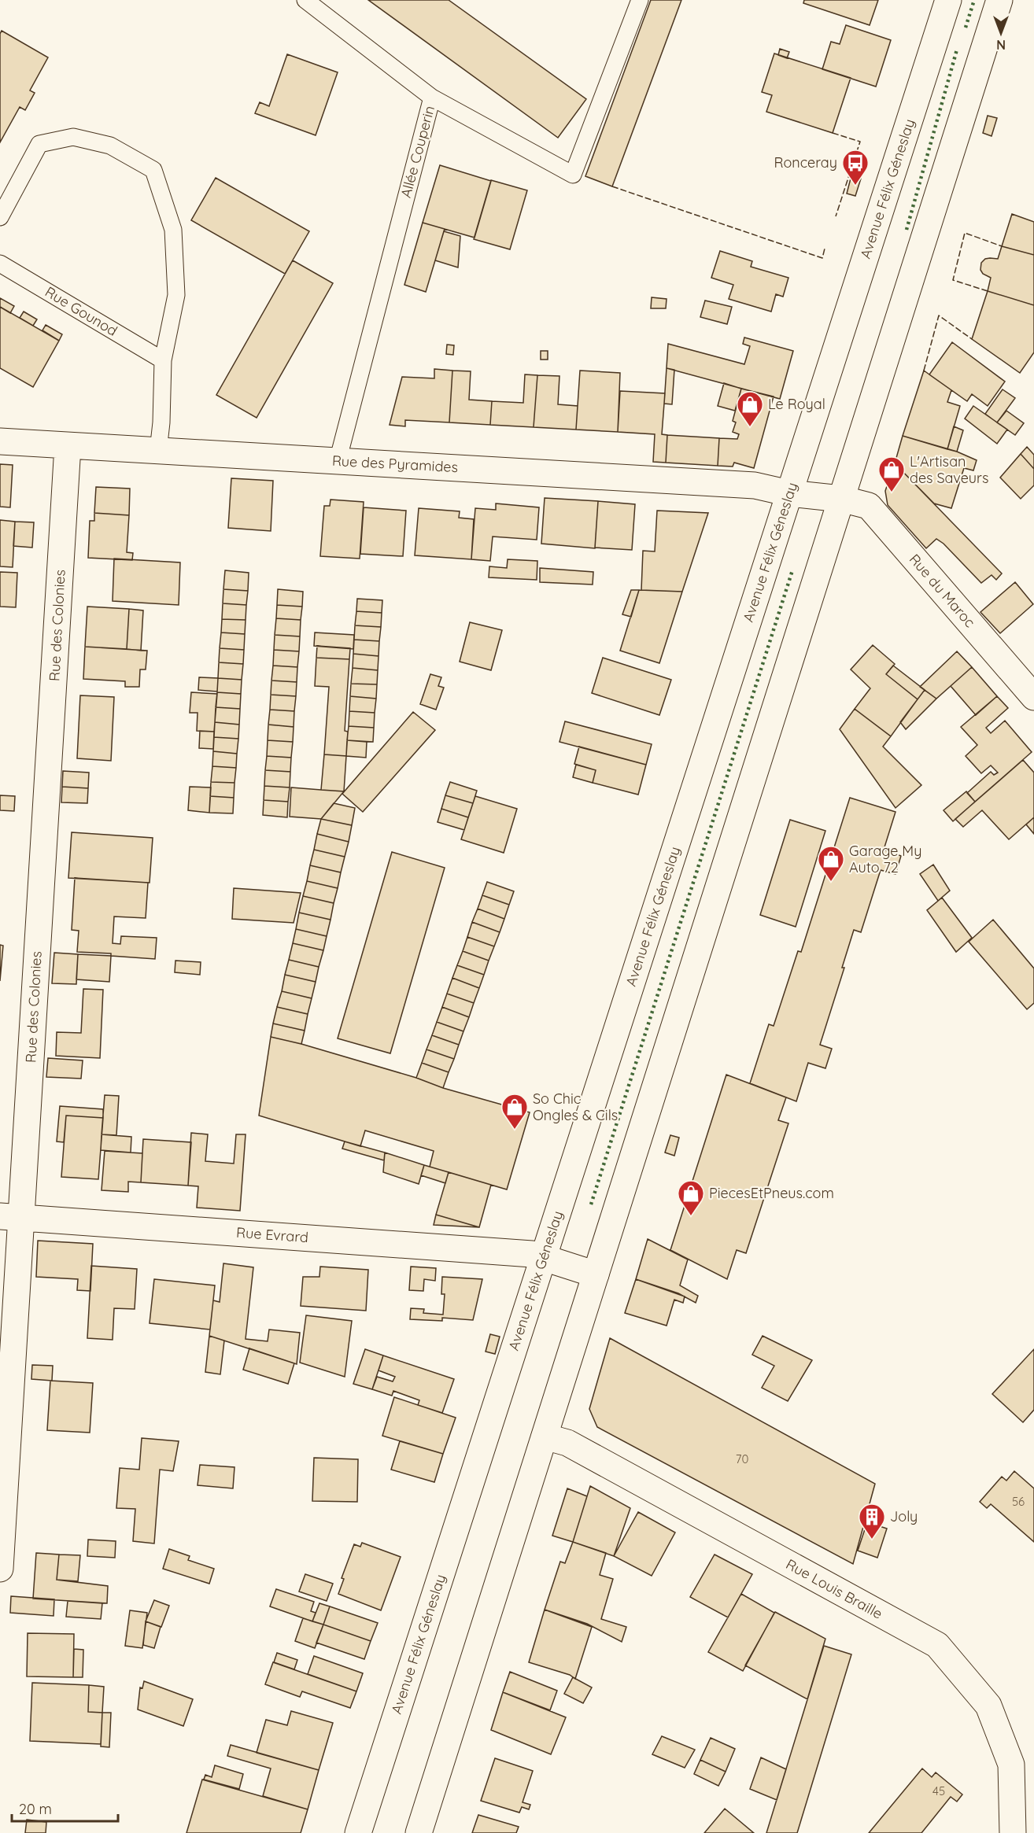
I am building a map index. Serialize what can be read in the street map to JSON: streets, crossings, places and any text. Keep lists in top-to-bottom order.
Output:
{
  "streets": {
    "main road": [
      "Avenue Félix Géneslay",
      "Rue des Pyramides",
      "Rue du Maroc",
      "Rue des Colonies",
      "Rue Evrard",
      "Rue Louis Braille"
    ],
    "lane": ["Allée Couperin", "Rue Gounod"]
  },
  "crossings": [
    ["Allée Couperin", "Rue des Pyramides"],
    ["Avenue Félix Géneslay", "Rue des Pyramides"],
    ["Avenue Félix Géneslay", "Rue Evrard"],
    ["Rue des Pyramides", "Rue du Maroc"],
    ["Rue des Pyramides", "Rue des Colonies"],
    ["Rue des Colonies", "Rue Evrard"]
  ],
  "places": {
    "bus stop": ["Ronceray"],
    "shop": [
      "Le Royal",
      "L'Artisan des Saveurs",
      "Garage My Auto 72",
      "So Chic Ongles & Cils",
      "PiecesEtPneus.com"
    ],
    "building": ["Joly"]
  },
  "house_numbers": ["70", "56", "45"],
  "scale_bar": "20 m",
  "north": "bottom"
}
